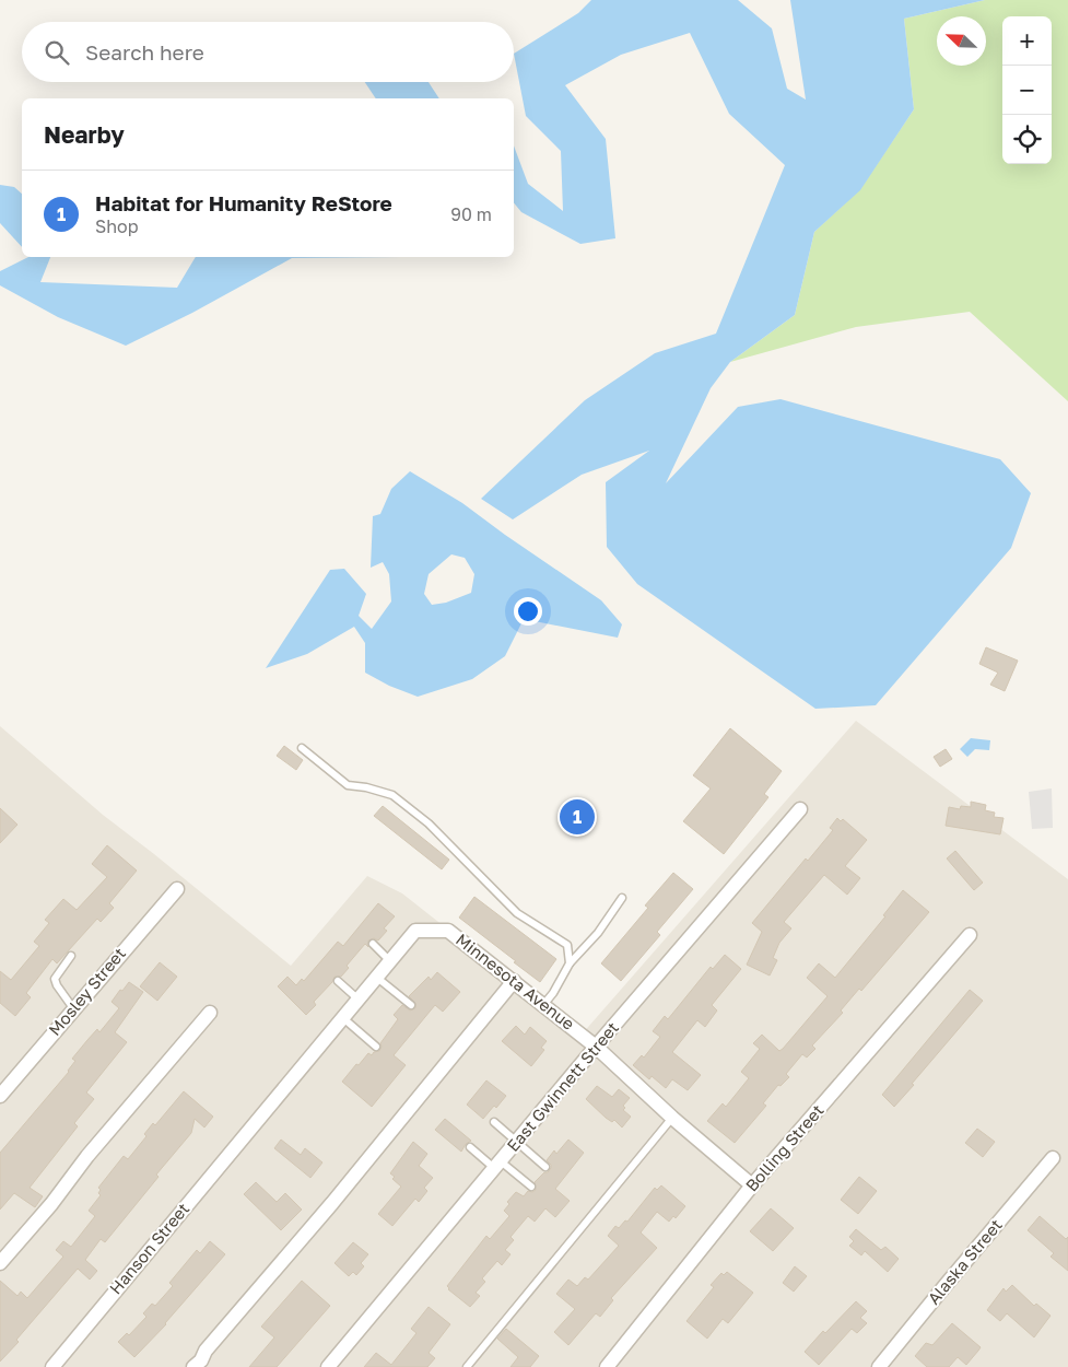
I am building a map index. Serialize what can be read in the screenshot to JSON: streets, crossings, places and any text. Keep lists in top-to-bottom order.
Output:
{
  "streets": {
    "street": [
      "Minnesota Avenue",
      "Mosley Street",
      "East Gwinnett Street",
      "Bolling Street",
      "Hanson Street",
      "Alaska Street"
    ]
  },
  "crossings": [
    ["Minnesota Avenue", "East Gwinnett Street"],
    ["Minnesota Avenue", "Bolling Street"],
    ["Minnesota Avenue", "Hanson Street"]
  ],
  "north": "top left",
  "page": {
    "map_buttons": ["+", "−"],
    "search": "Search here",
    "heading": "Nearby",
    "list": [
      {
        "mark": "1",
        "name": "Habitat for Humanity ReStore",
        "note": "Shop",
        "value": "90 m"
      }
    ],
    "pins": "1"
  }
}
